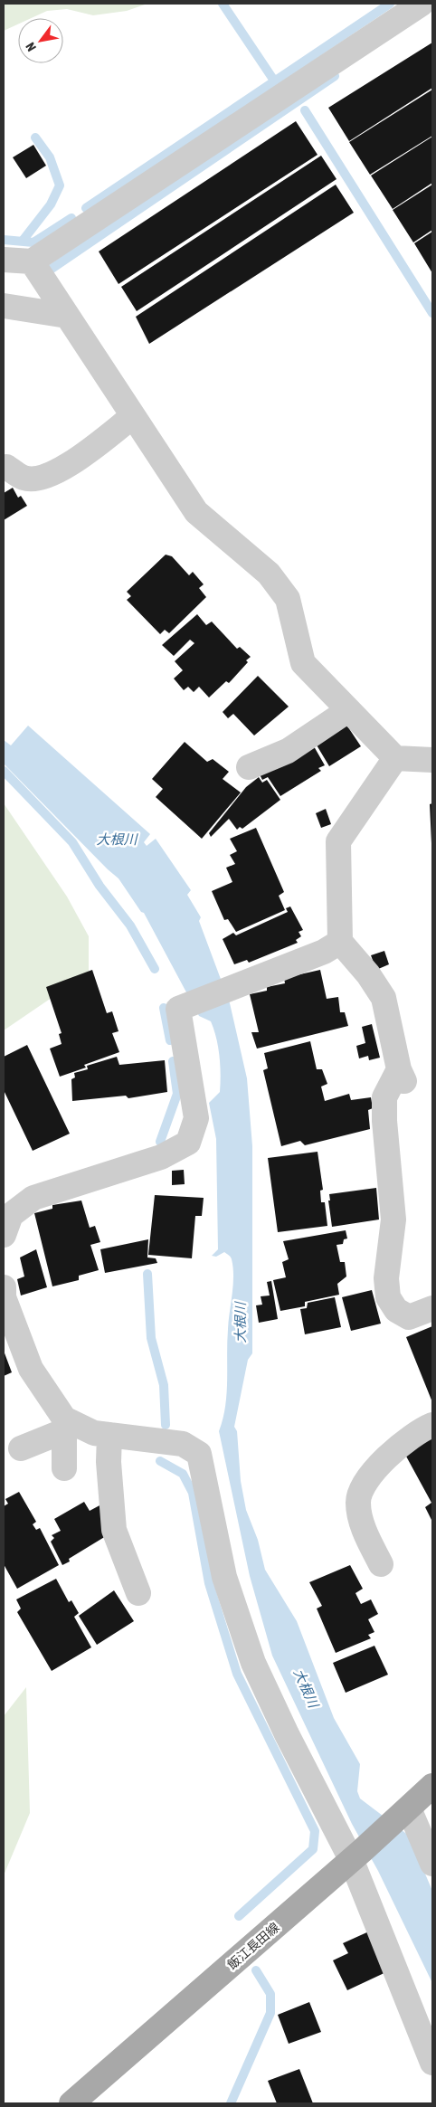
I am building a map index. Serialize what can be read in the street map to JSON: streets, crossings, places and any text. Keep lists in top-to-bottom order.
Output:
{
  "streets": {
    "main road": ["飯江長田線"]
  },
  "water": ["大根川"],
  "north": "bottom left"
}
